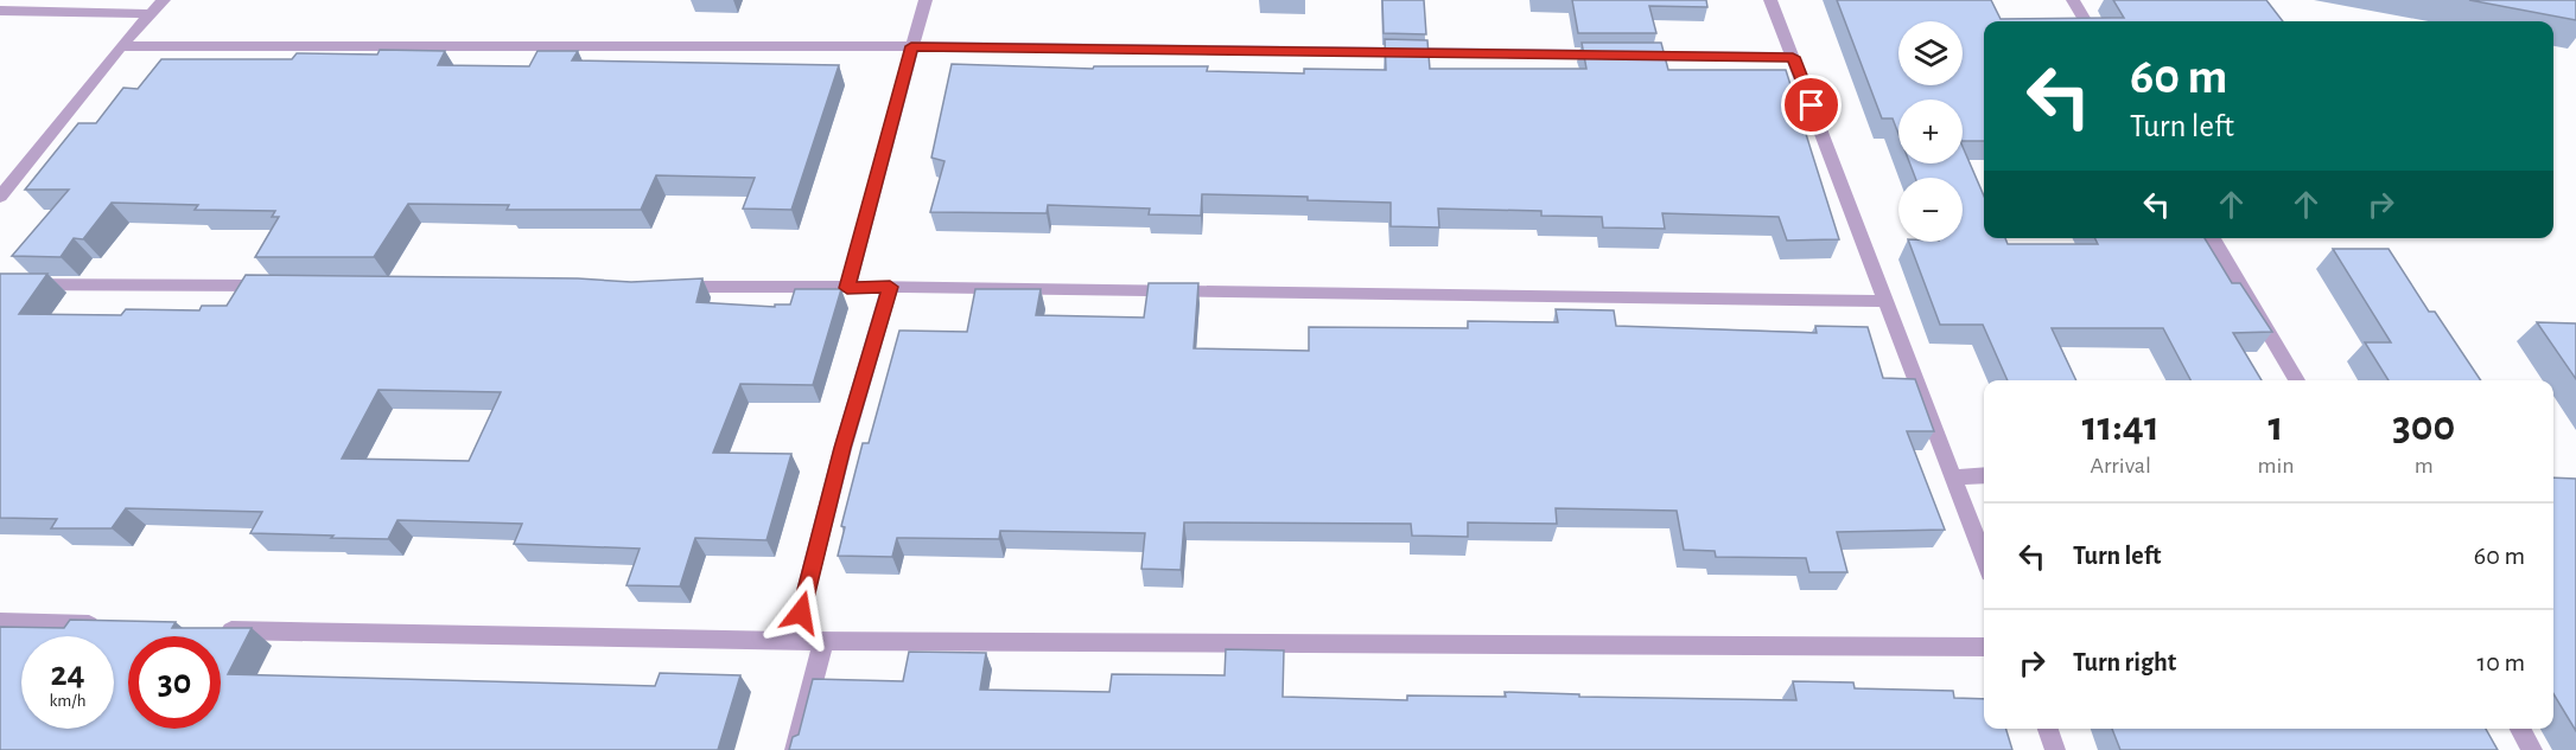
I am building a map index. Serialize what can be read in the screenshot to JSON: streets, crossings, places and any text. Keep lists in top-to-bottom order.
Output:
{
  "page": {
    "map_buttons": ["+", "−"],
    "turn": ["60 m", "Turn left"],
    "eta": [
      "11:41",
      "Arrival",
      "1",
      "min",
      "300",
      "m"
    ],
    "list": [
      {
        "name": "Turn left",
        "value": "60 m"
      },
      {
        "name": "Turn right",
        "value": "10 m"
      }
    ],
    "speed": "24 km/h",
    "limit": "30"
  }
}
